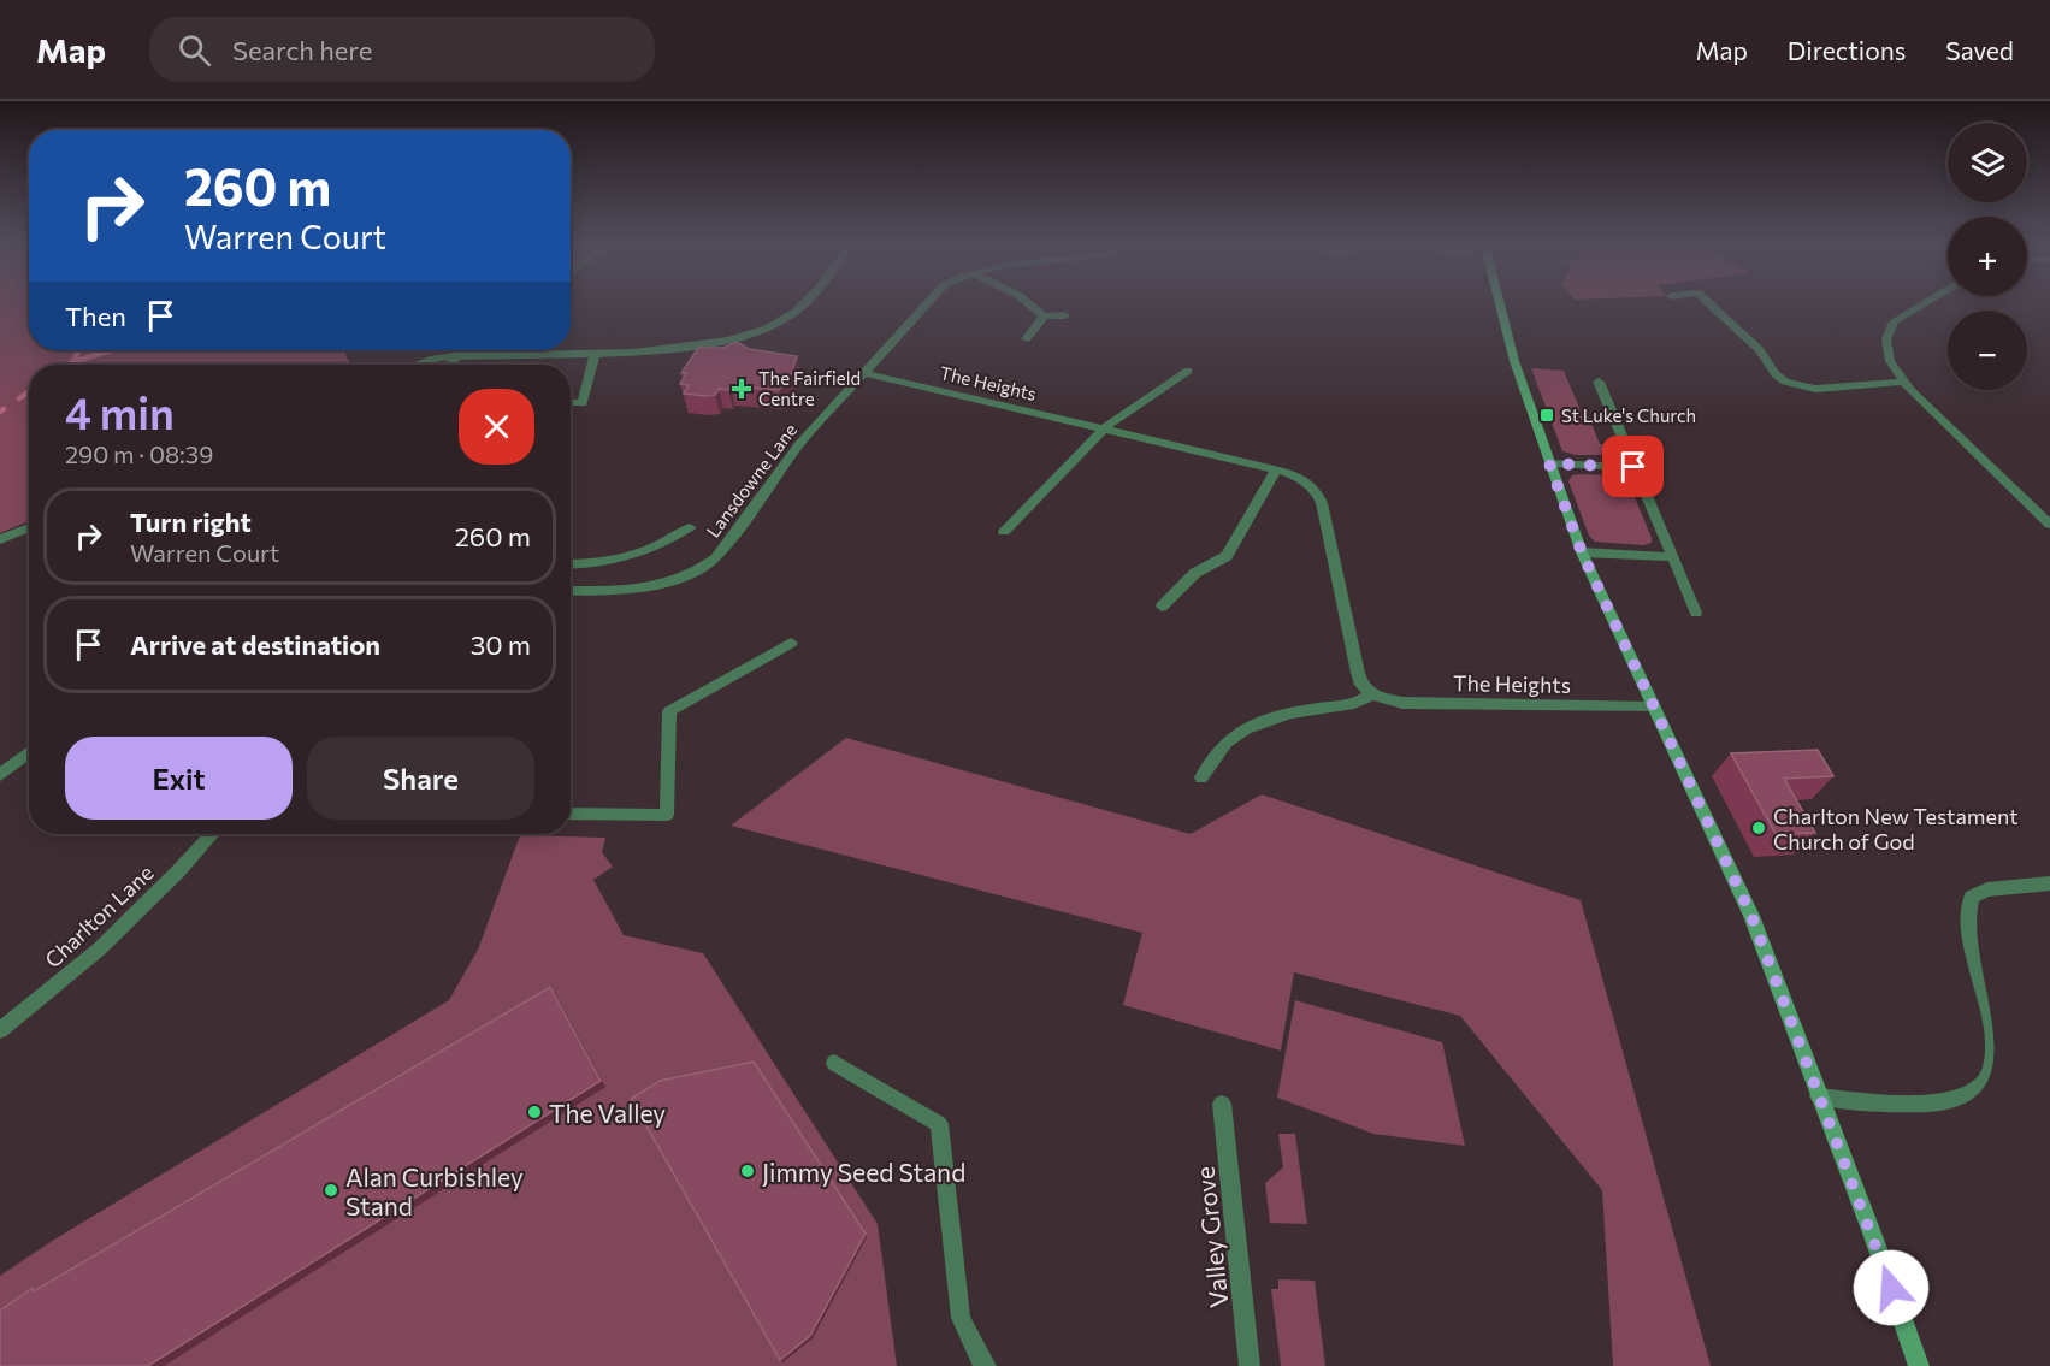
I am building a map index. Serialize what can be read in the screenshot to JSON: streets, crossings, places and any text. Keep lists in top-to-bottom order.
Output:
{
  "streets": {
    "street": [
      "The Heights",
      "Lansdowne Lane",
      "Charlton Lane",
      "Valley Grove"
    ]
  },
  "crossings": [
    ["The Heights", "Lansdowne Lane"]
  ],
  "places": {
    "health": ["The Fairfield Centre"],
    "transit": ["St Luke's Church"],
    "other": [
      "Charlton New Testament Church of God",
      "The Valley",
      "Jimmy Seed Stand",
      "Alan Curbishley Stand"
    ]
  },
  "page": {
    "header": "Map",
    "search": "Search here",
    "nav": ["Map", "Directions", "Saved"],
    "map_buttons": ["+", "−"],
    "turn": ["260 m", "Warren Court"],
    "then": "Then",
    "heading": ["4 min", "290 m · 08:39"],
    "list": [
      {
        "name": "Turn right",
        "note": "Warren Court",
        "value": "260 m"
      },
      {
        "name": "Arrive at destination",
        "value": "30 m"
      }
    ],
    "buttons": ["Exit", "Share"]
  }
}
